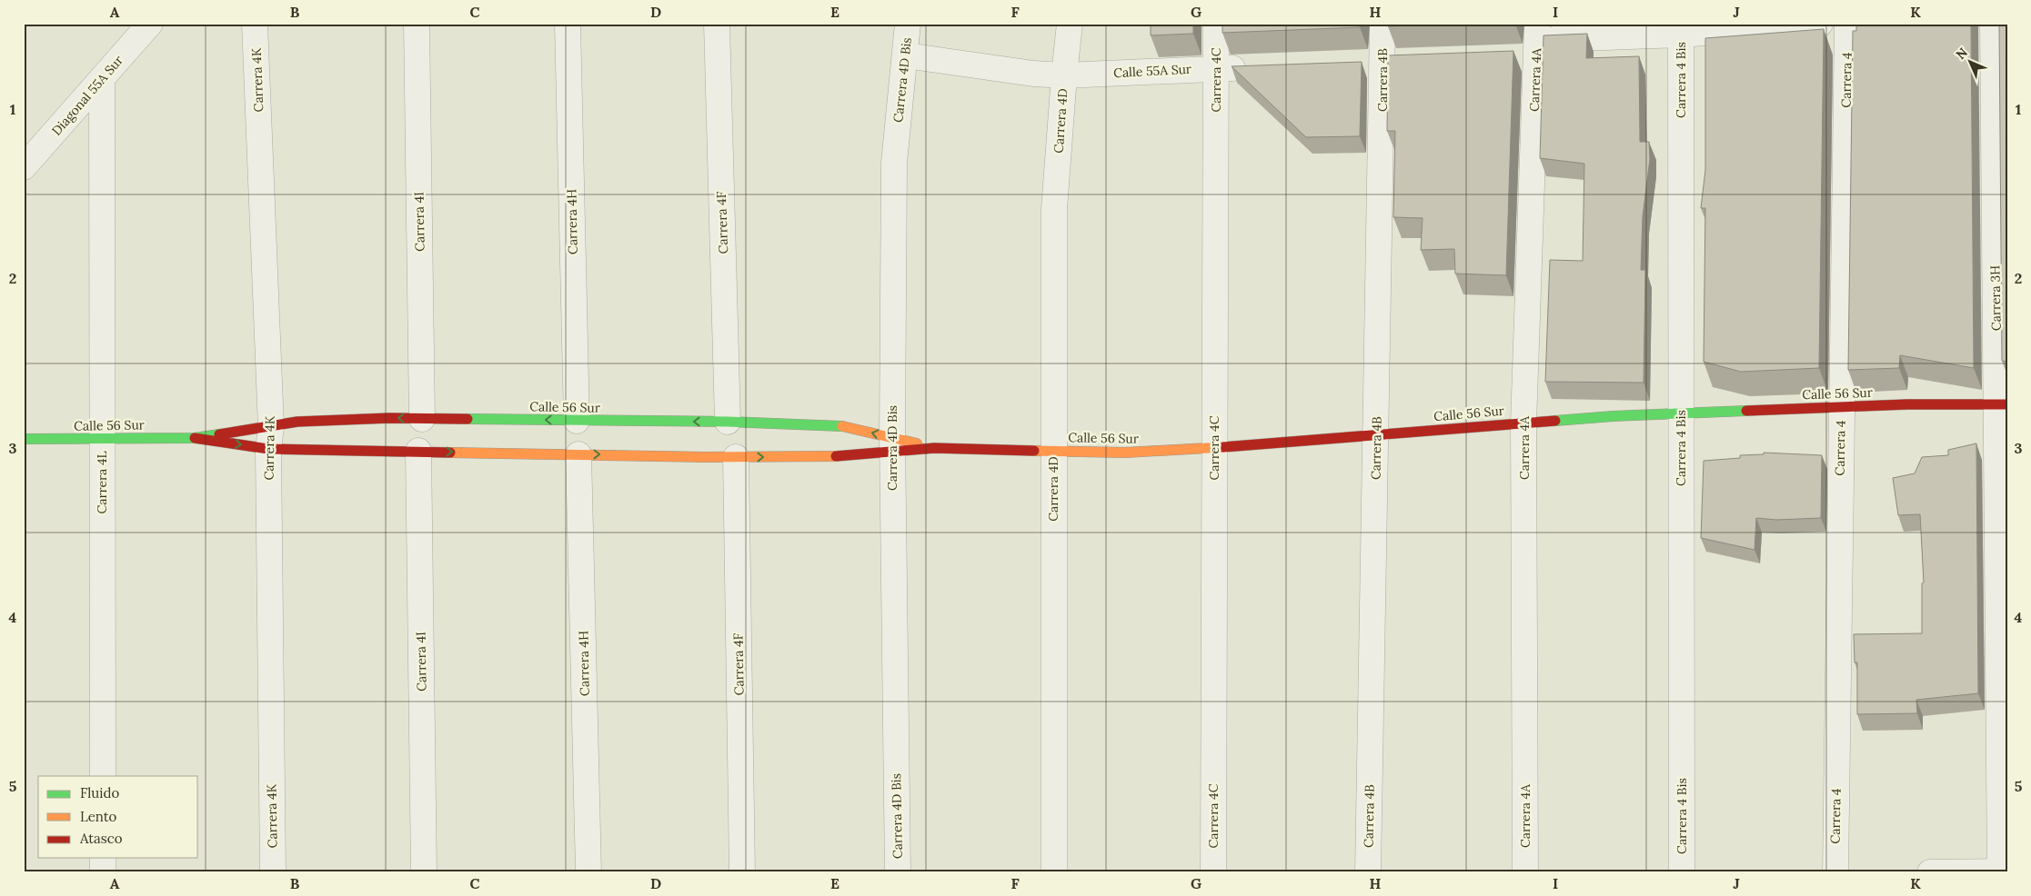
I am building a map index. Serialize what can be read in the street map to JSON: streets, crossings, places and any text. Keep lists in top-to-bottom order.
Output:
{
  "streets": {
    "street": [
      "Calle 55A Sur",
      "Carrera 4K",
      "Carrera 4D Bis",
      "Carrera 4C",
      "Carrera 4B",
      "Carrera 4A",
      "Carrera 4 Bis",
      "Carrera 4",
      "Diagonal 55A Sur",
      "Carrera 4D",
      "Carrera 4I",
      "Carrera 4H",
      "Carrera 4F",
      "Carrera 3H",
      "Calle 56 Sur",
      "Carrera 4L"
    ]
  },
  "crossings": [
    ["Calle 55A Sur", "Carrera 4D Bis"],
    ["Calle 55A Sur", "Carrera 4C"],
    ["Calle 55A Sur", "Carrera 4D"],
    ["Carrera 4K", "Calle 56 Sur"],
    ["Carrera 4D Bis", "Calle 56 Sur"],
    ["Carrera 4C", "Calle 56 Sur"],
    ["Carrera 4B", "Calle 56 Sur"],
    ["Carrera 4A", "Calle 56 Sur"],
    ["Carrera 4 Bis", "Calle 56 Sur"],
    ["Carrera 4", "Calle 56 Sur"],
    ["Diagonal 55A Sur", "Carrera 4L"],
    ["Carrera 4D", "Calle 56 Sur"],
    ["Carrera 4I", "Calle 56 Sur"],
    ["Carrera 4H", "Calle 56 Sur"],
    ["Carrera 4F", "Calle 56 Sur"],
    ["Carrera 3H", "Calle 56 Sur"],
    ["Calle 56 Sur", "Carrera 4L"]
  ],
  "legend": ["Fluido", "Lento", "Atasco"],
  "north": "top left",
  "grid": {
    "columns": [
      "A",
      "B",
      "C",
      "D",
      "E",
      "F",
      "G",
      "H",
      "I",
      "J",
      "K"
    ],
    "rows": [
      "1",
      "2",
      "3",
      "4",
      "5"
    ]
  }
}
